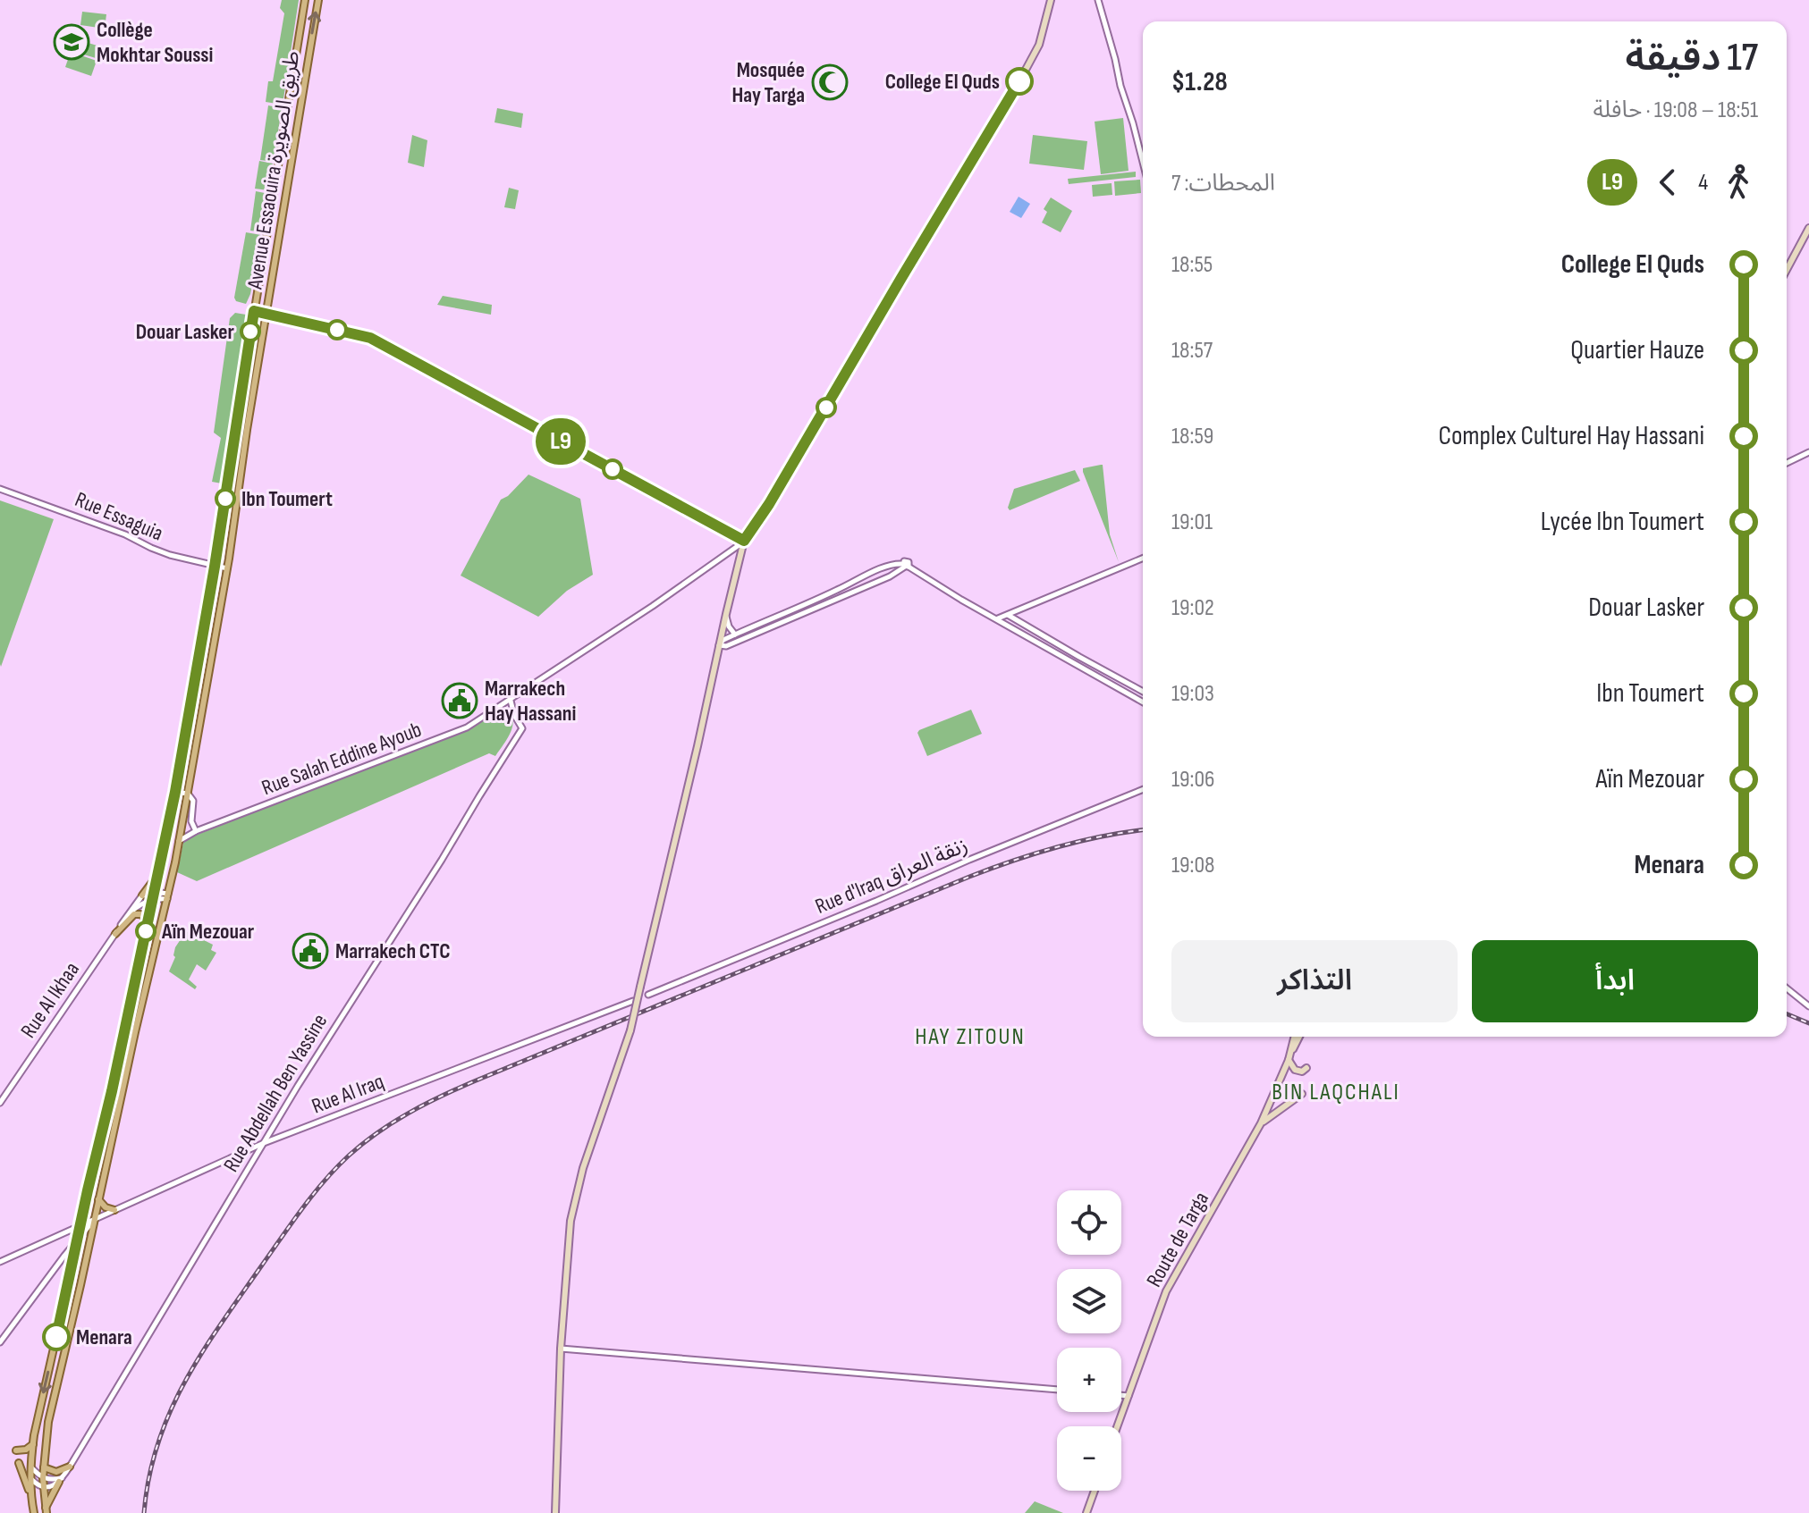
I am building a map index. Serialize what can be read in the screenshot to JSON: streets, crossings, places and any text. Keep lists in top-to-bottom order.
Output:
{
  "streets": {
    "main road": ["Avenue Essaouira طريق الصويرة", "Route de Targa"],
    "street": [
      "Rue Essaguia",
      "Rue Salah Eddine Ayoub",
      "Rue d'Iraq زنقة العراق",
      "Rue Al Ikhaa",
      "Rue Abdellah Ben Yassine",
      "Rue Al Iraq"
    ]
  },
  "crossings": [
    ["Avenue Essaouira طريق الصويرة", "Rue Essaguia"],
    ["Avenue Essaouira طريق الصويرة", "Rue Salah Eddine Ayoub"],
    ["Avenue Essaouira طريق الصويرة", "Rue Al Ikhaa"],
    ["Avenue Essaouira طريق الصويرة", "Rue Al Iraq"],
    ["Rue Salah Eddine Ayoub", "Rue Abdellah Ben Yassine"],
    ["Rue Abdellah Ben Yassine", "Rue Al Iraq"]
  ],
  "districts": ["HAY ZITOUN", "BIN LAQCHALI"],
  "places": {
    "school or university": ["Collège Mokhtar Soussi"],
    "other": [
      "College El Quds",
      "Douar Lasker",
      "Ibn Toumert",
      "Aïn Mezouar",
      "Menara"
    ],
    "mosque": ["Mosquée Hay Targa"],
    "public building": ["Marrakech Hay Hassani", "Marrakech CTC"]
  },
  "lines": ["bus line L9"],
  "page": {
    "on_map": "L9",
    "heading": ["17 دقيقة", "18:51 – 19:08 · حافلة", "$1.28"],
    "legs": ["4", "L9", "المحطات: 7"],
    "list": [
      {
        "name": "College El Quds",
        "value": "18:55"
      },
      {
        "name": "Quartier Hauze",
        "value": "18:57"
      },
      {
        "name": "Complex Culturel Hay Hassani",
        "value": "18:59"
      },
      {
        "name": "Lycée Ibn Toumert",
        "value": "19:01"
      },
      {
        "name": "Douar Lasker",
        "value": "19:02"
      },
      {
        "name": "Ibn Toumert",
        "value": "19:03"
      },
      {
        "name": "Aïn Mezouar",
        "value": "19:06"
      },
      {
        "name": "Menara",
        "value": "19:08"
      }
    ],
    "buttons": ["ابدأ", "التذاكر"],
    "map_buttons": ["+", "−"]
  }
}
